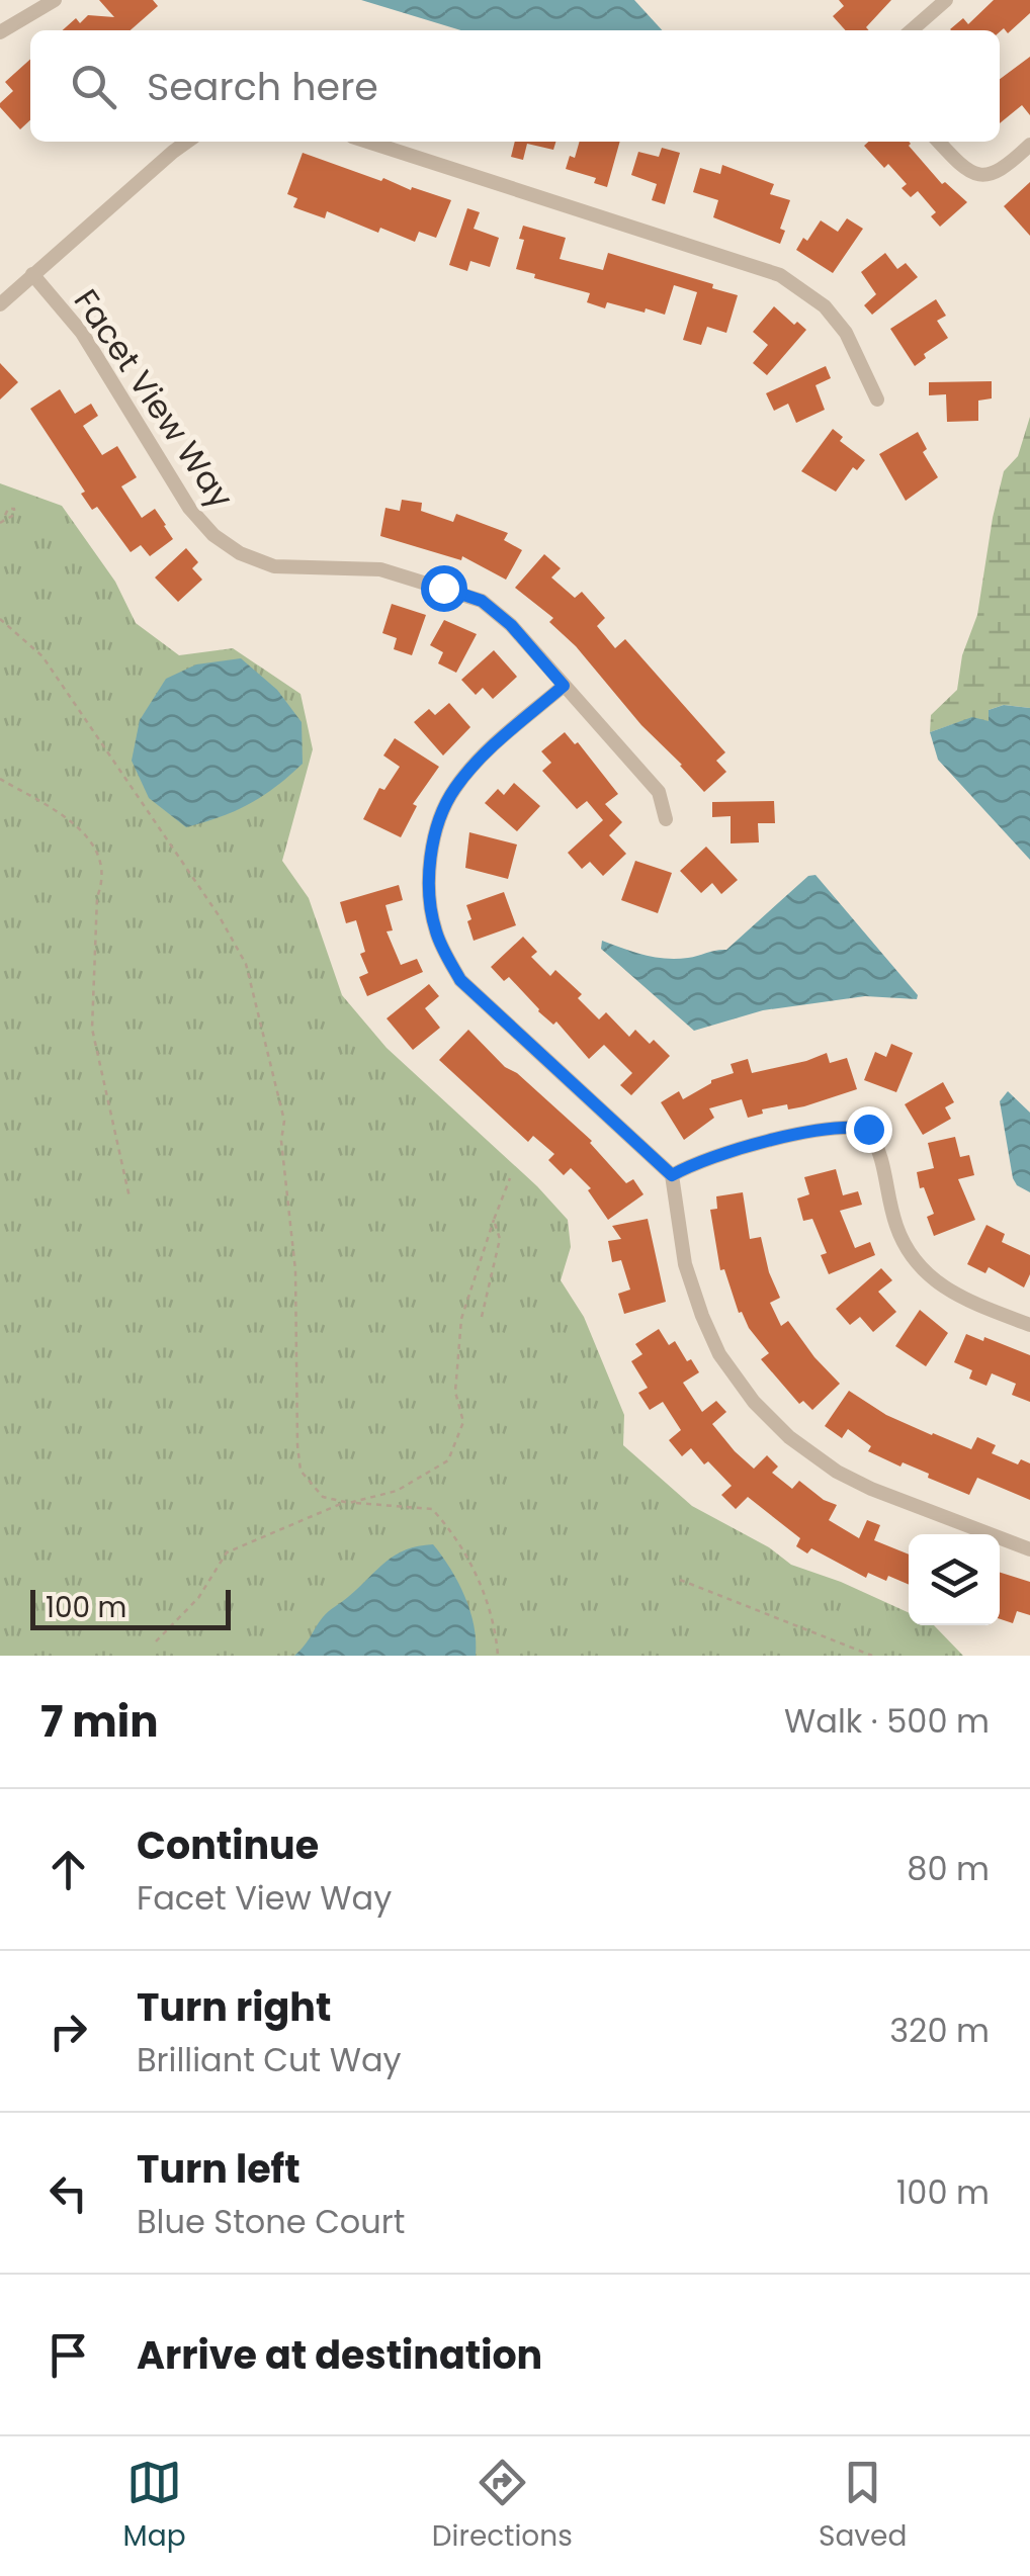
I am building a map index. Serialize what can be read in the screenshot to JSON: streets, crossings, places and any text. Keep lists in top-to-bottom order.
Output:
{
  "streets": {
    "street": ["Facet View Way"]
  },
  "scale_bar": "100 m",
  "page": {
    "search": "Search here",
    "scale": "100 m",
    "heading": ["7 min", "Walk · 500 m"],
    "list": [
      ["Continue", "Facet View Way", "80 m"],
      ["Turn right", "Brilliant Cut Way", "320 m"],
      ["Turn left", "Blue Stone Court", "100 m"],
      "Arrive at destination"
    ],
    "nav": ["Map", "Directions", "Saved"]
  }
}
